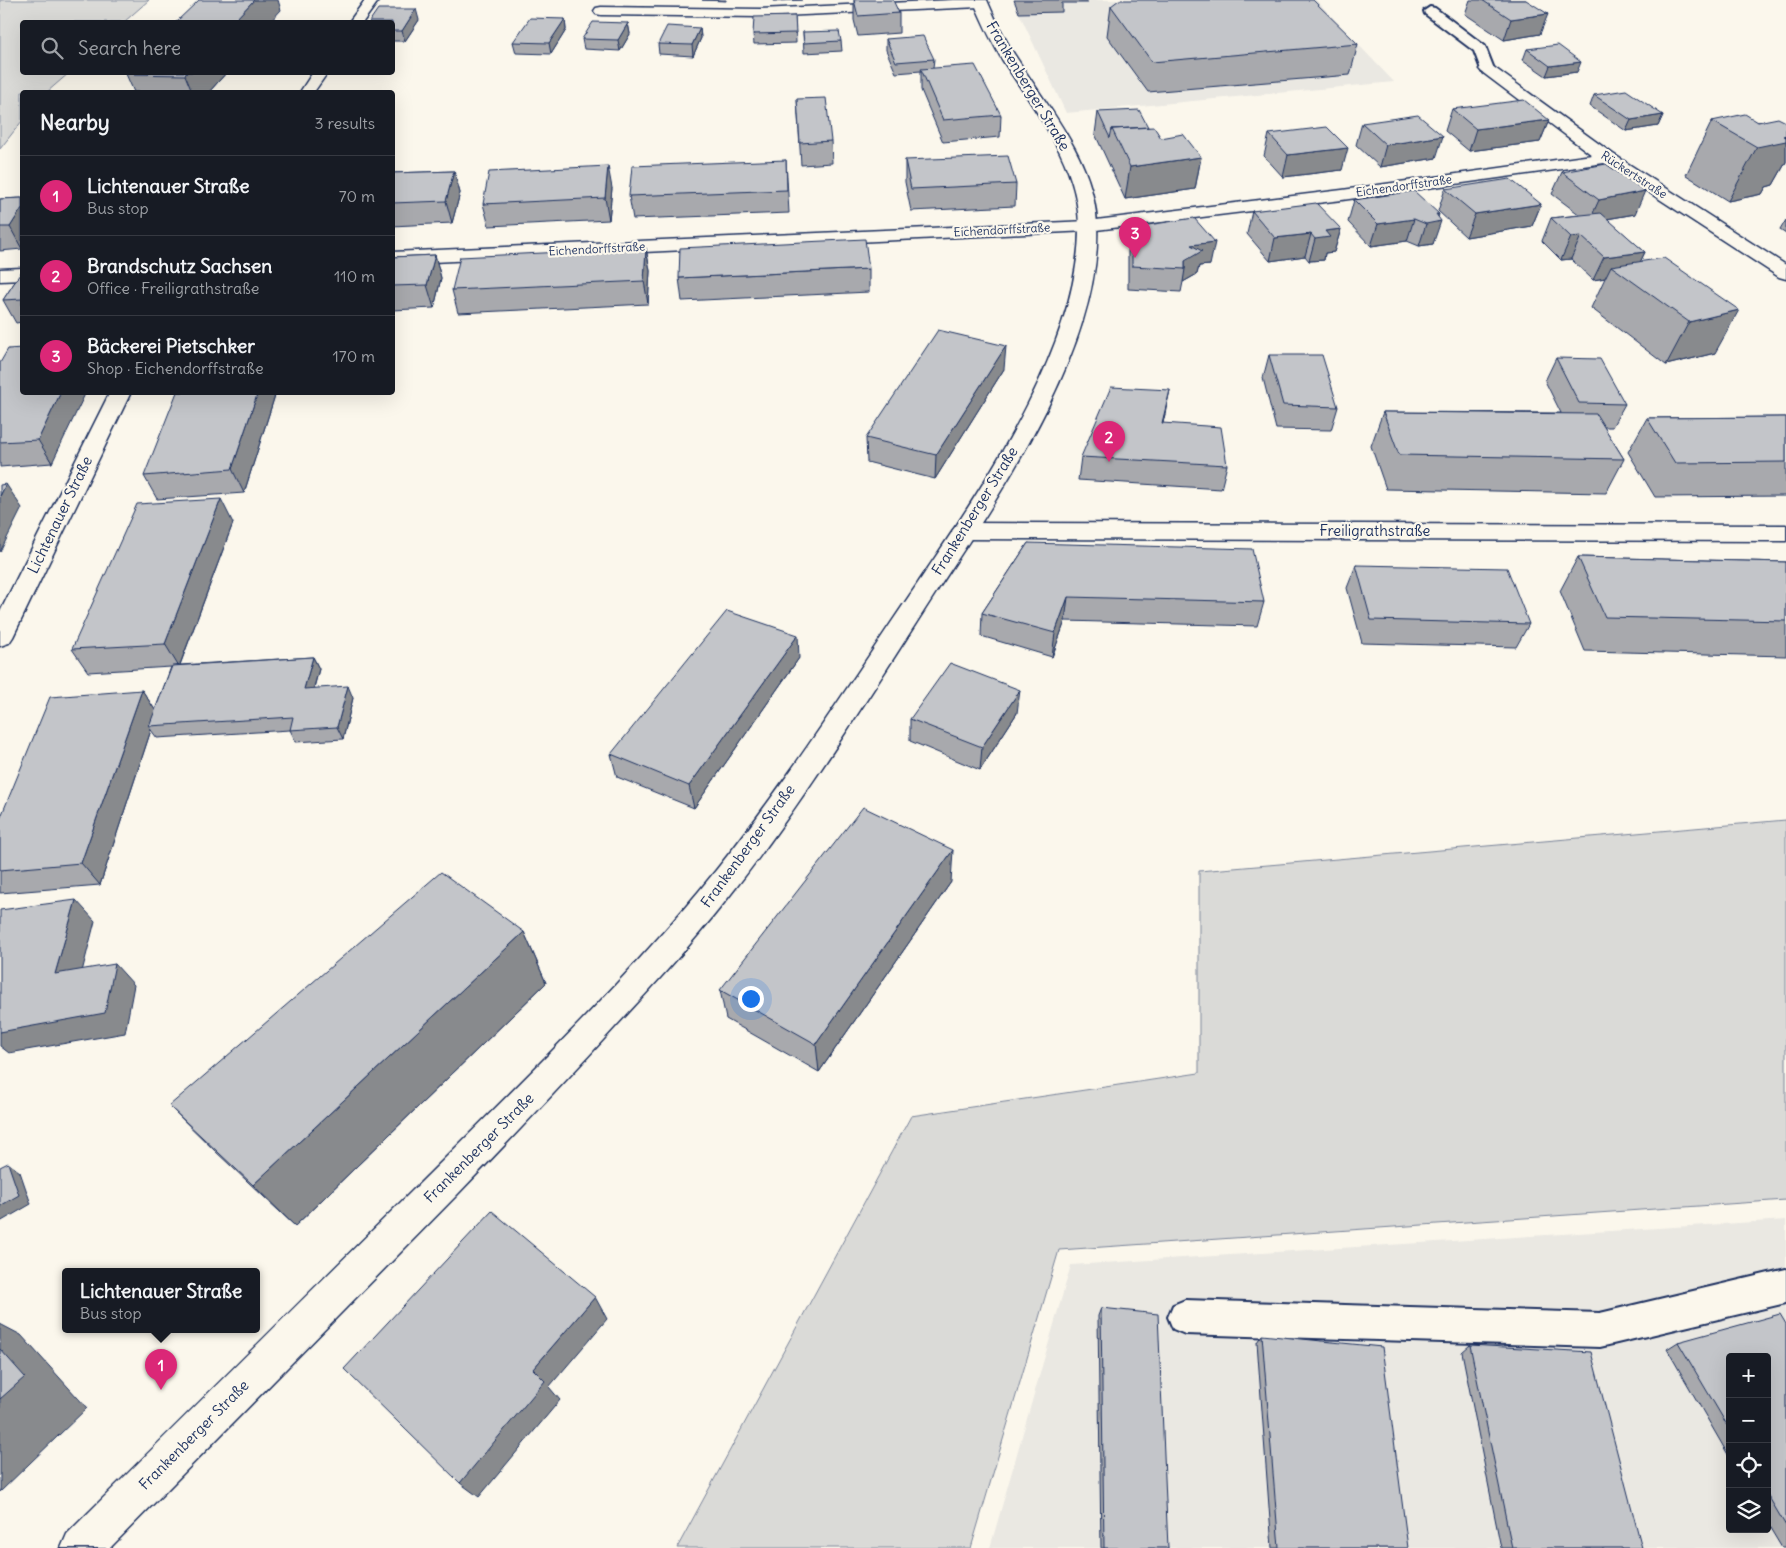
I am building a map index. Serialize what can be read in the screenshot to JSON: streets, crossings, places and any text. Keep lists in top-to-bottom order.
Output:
{
  "streets": {
    "street": [
      "Frankenberger Straße",
      "Rückertstraße",
      "Eichendorffstraße",
      "Lichtenauer Straße",
      "Freiligrathstraße"
    ]
  },
  "crossings": [
    ["Frankenberger Straße", "Eichendorffstraße"],
    ["Frankenberger Straße", "Freiligrathstraße"],
    ["Rückertstraße", "Eichendorffstraße"]
  ],
  "page": {
    "search": "Search here",
    "heading": ["Nearby", "3 results"],
    "list": [
      {
        "mark": "1",
        "name": "Lichtenauer Straße",
        "note": "Bus stop",
        "value": "70 m"
      },
      {
        "mark": "2",
        "name": "Brandschutz Sachsen",
        "note": "Office · Freiligrathstraße",
        "value": "110 m"
      },
      {
        "mark": "3",
        "name": "Bäckerei Pietschker",
        "note": "Shop · Eichendorffstraße",
        "value": "170 m"
      }
    ],
    "pins": ["3", "2", "1"],
    "popup": ["Lichtenauer Straße", "Bus stop"],
    "map_buttons": ["+", "−"]
  }
}
